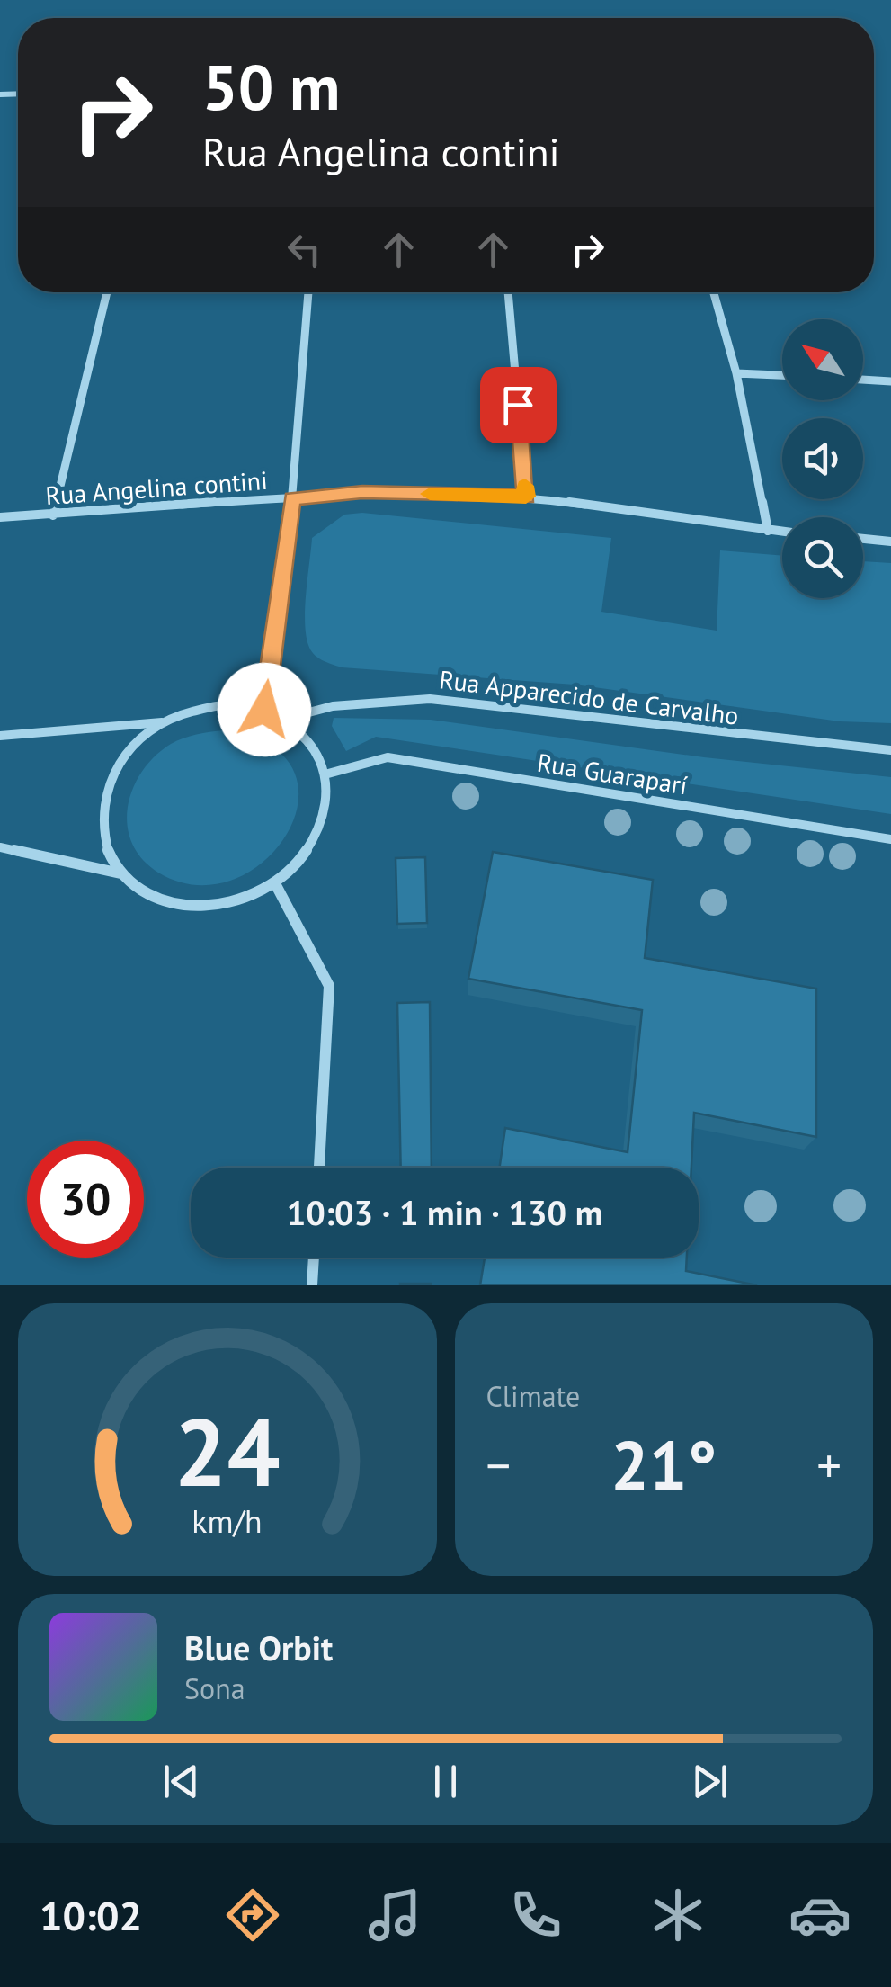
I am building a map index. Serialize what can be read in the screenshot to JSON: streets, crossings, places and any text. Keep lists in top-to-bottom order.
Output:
{
  "streets": {
    "street": ["Rua Angelina contini", "Rua Apparecido de Carvalho", "Rua Guaraparí"]
  },
  "crossings": [
    ["Rua Apparecido de Carvalho", "Rua Guaraparí"]
  ],
  "north": "top left",
  "page": {
    "turn": ["50 m", "Rua Angelina contini"],
    "limit": "30",
    "trip": "10:03 · 1 min · 130 m",
    "tile": "Climate",
    "heat": ["−", "21°", "+"],
    "song": ["Blue Orbit", "Sona"],
    "tabs": "10:02",
    "gauge": ["24", "km/h"]
  }
}
